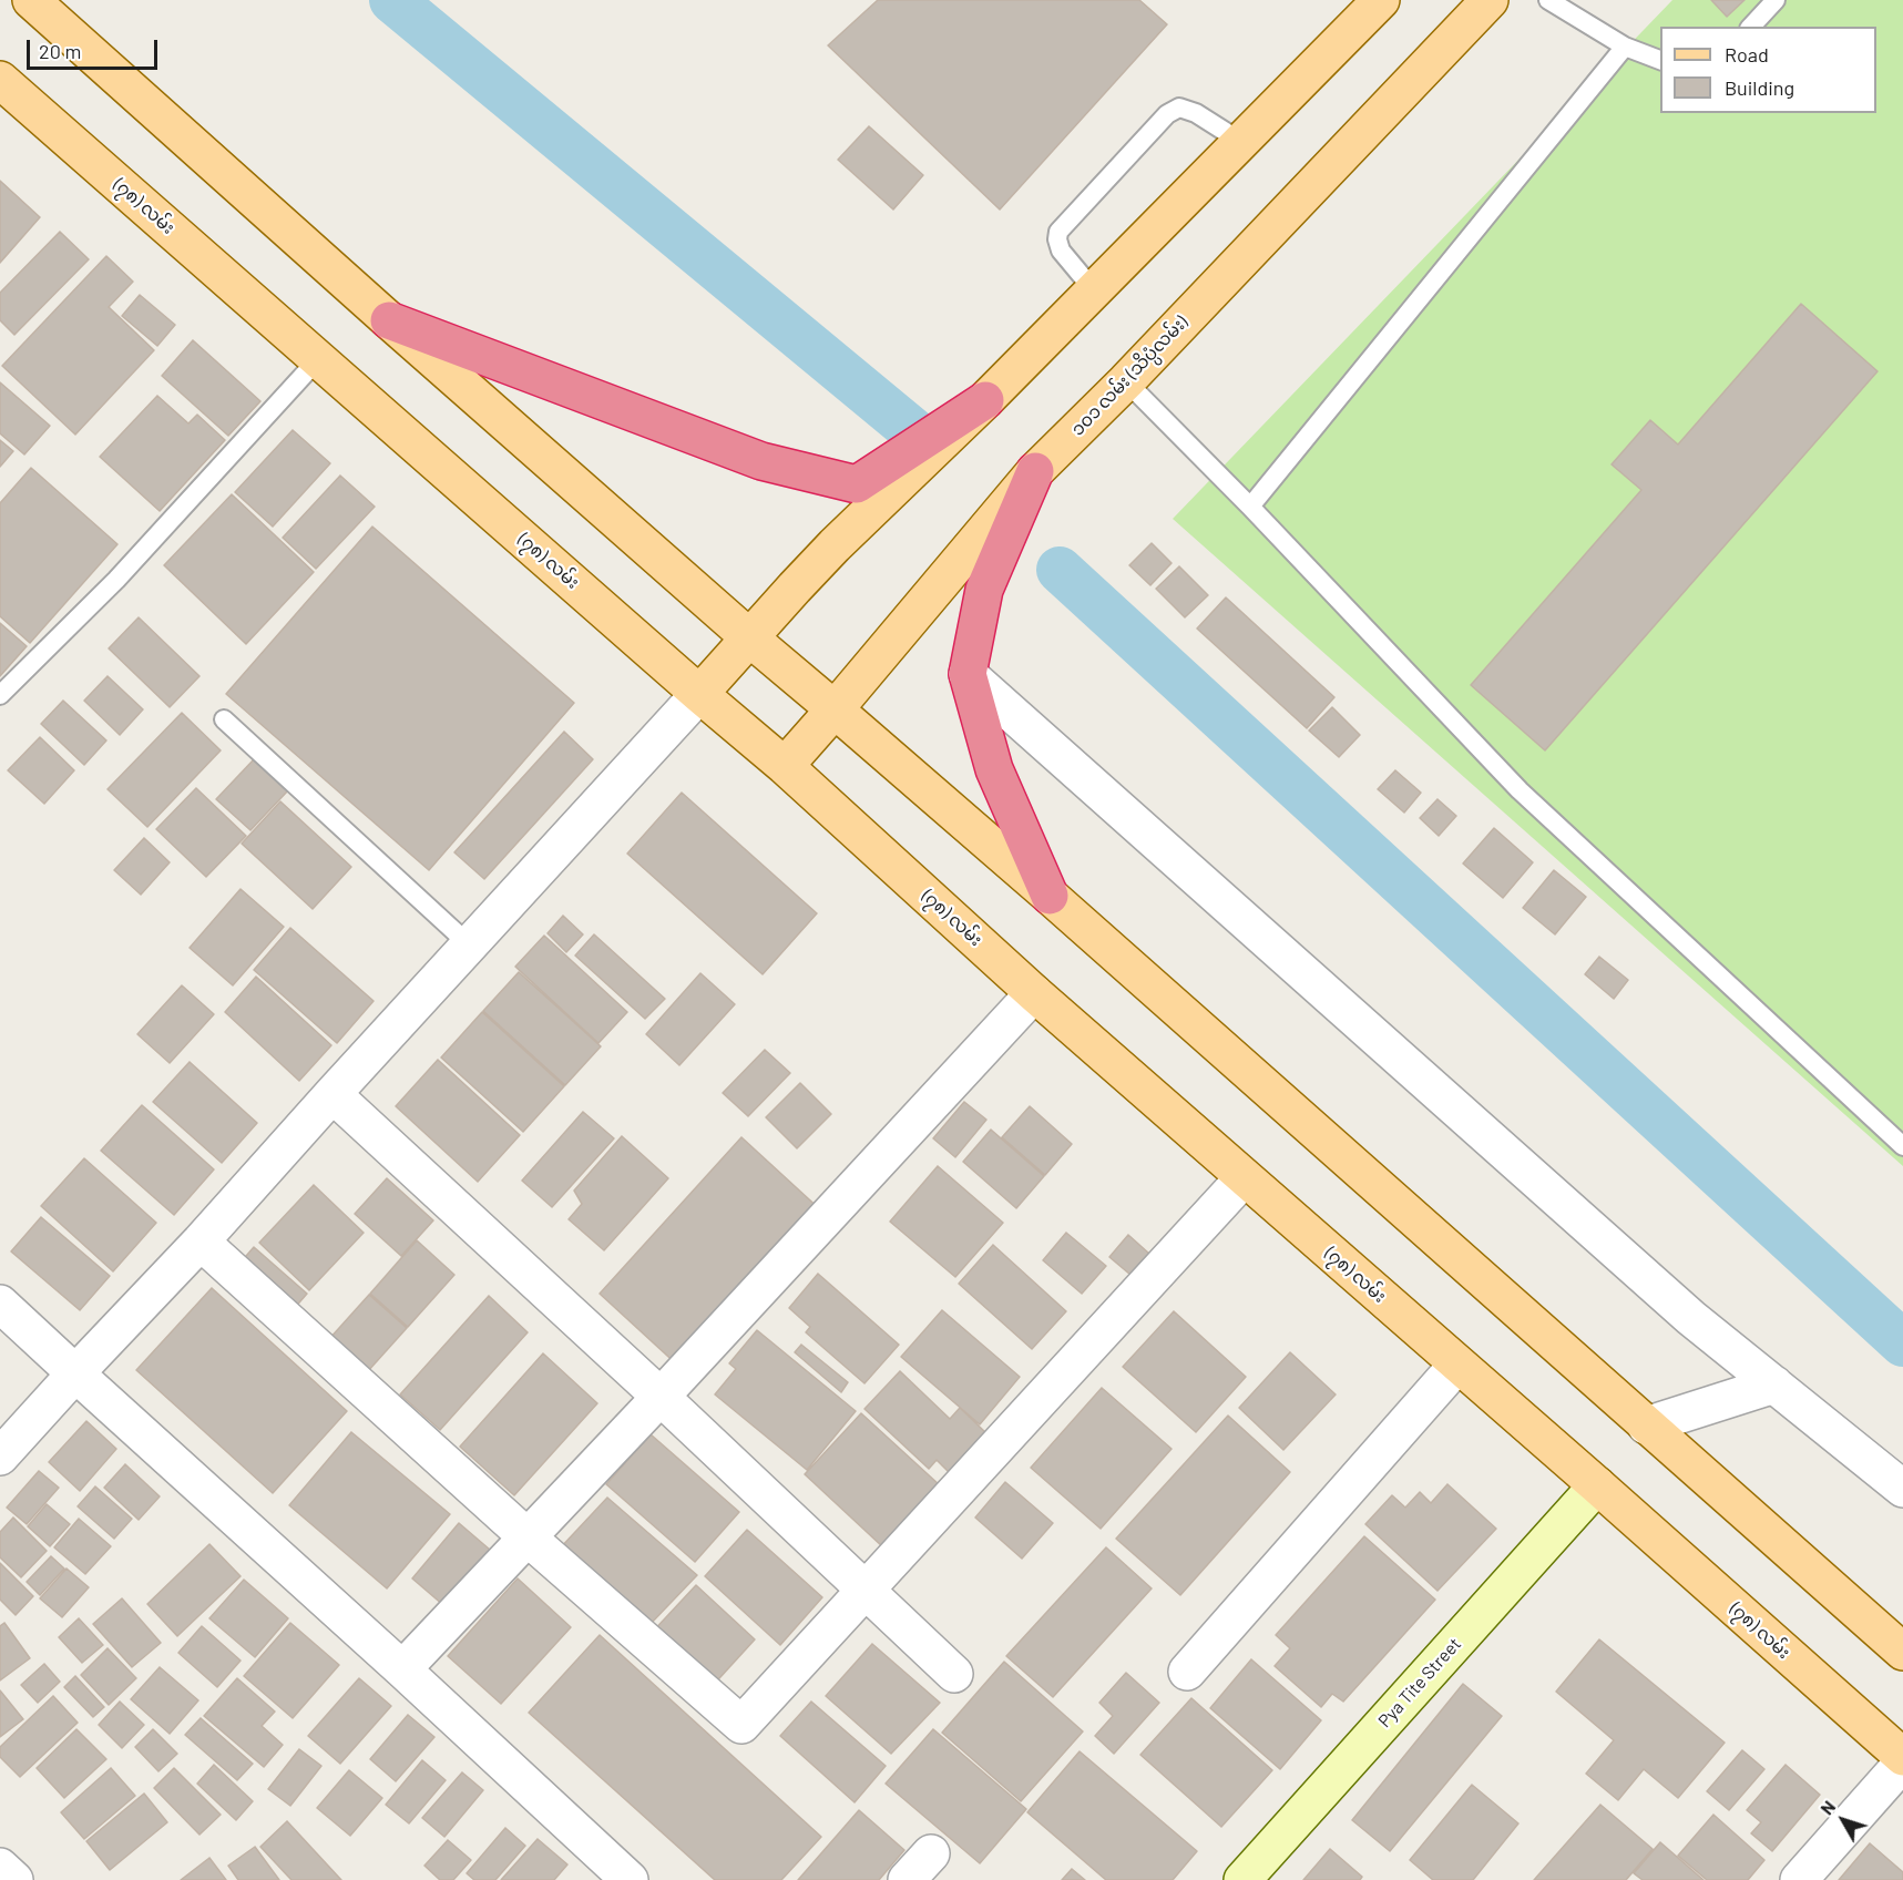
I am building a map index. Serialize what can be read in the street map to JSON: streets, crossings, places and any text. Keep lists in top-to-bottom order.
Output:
{
  "streets": {
    "main road": ["(၇၈) လမ်း", "၁၀၁ လမ်း (သိပ္ပံလမ်း)"],
    "street": ["Pya Tite Street"]
  },
  "crossings": [
    ["(၇၈) လမ်း", "၁၀၁ လမ်း (သိပ္ပံလမ်း)"],
    ["(၇၈) လမ်း", "Pya Tite Street"]
  ],
  "legend": ["Road", "Building"],
  "scale_bar": "20 m",
  "north": "top left"
}
